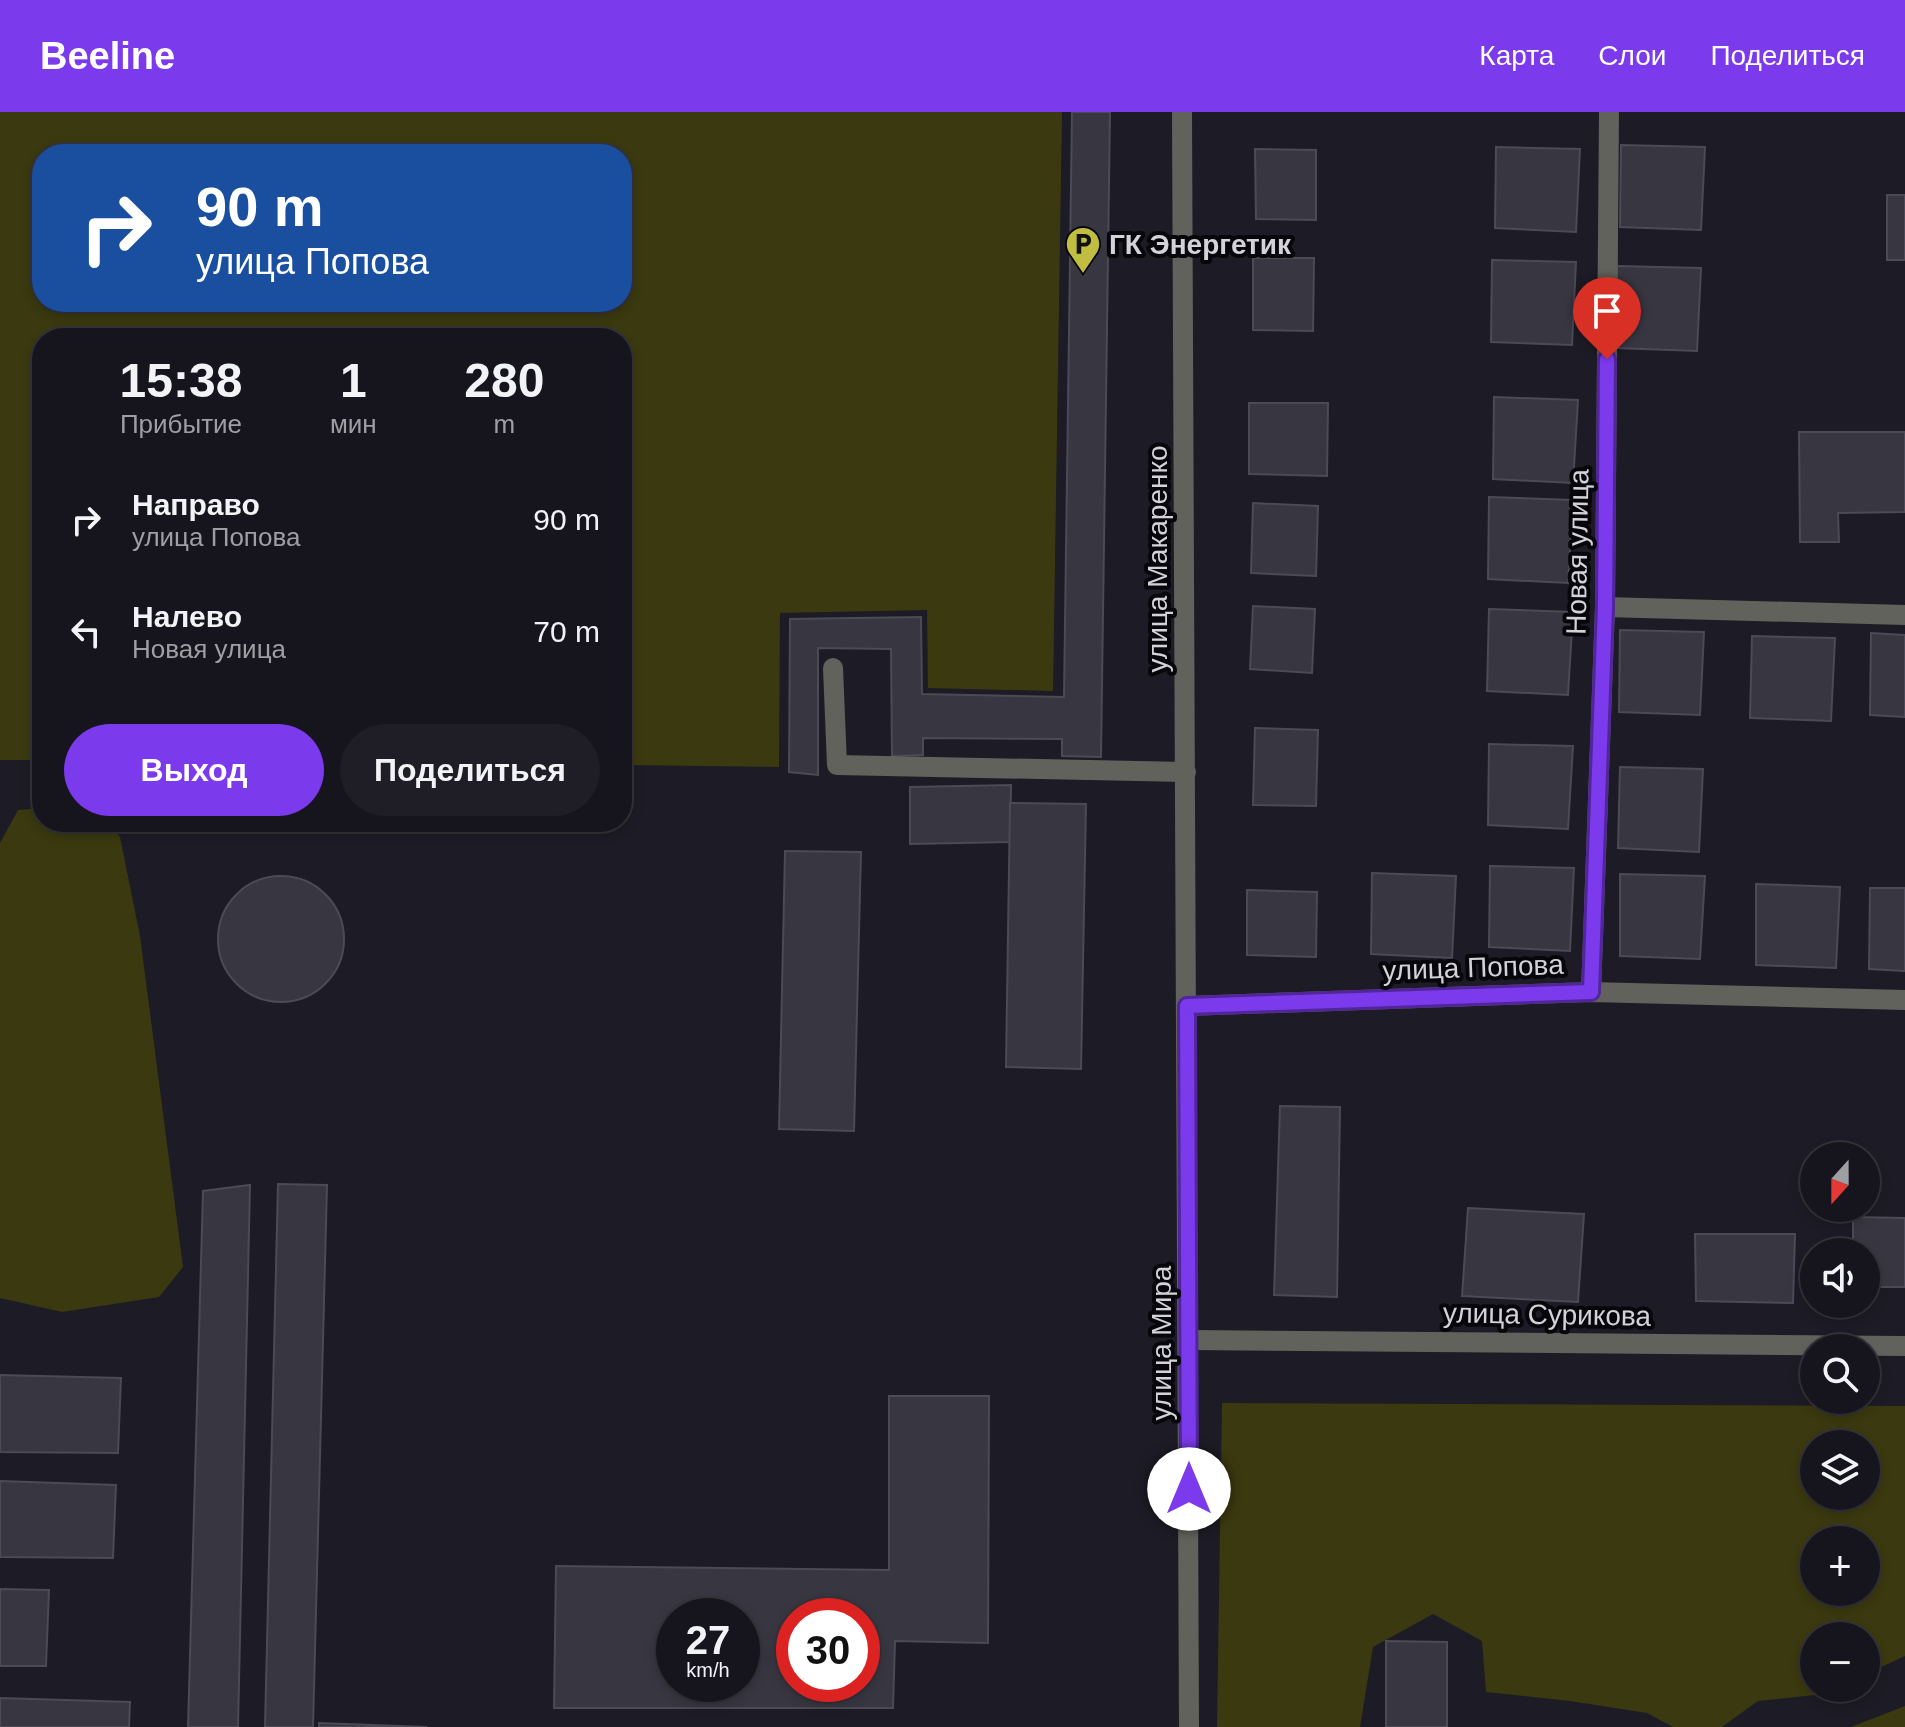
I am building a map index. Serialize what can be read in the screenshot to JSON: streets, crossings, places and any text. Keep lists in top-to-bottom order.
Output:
{
  "streets": {
    "street": [
      "Новая улица",
      "улица Макаренко",
      "улица Попова",
      "улица Сурикова",
      "улица Мира"
    ]
  },
  "crossings": [
    ["Новая улица", "улица Попова"],
    ["улица Макаренко", "улица Попова"],
    ["улица Макаренко", "улица Мира"],
    ["улица Попова", "улица Мира"],
    ["улица Сурикова", "улица Мира"]
  ],
  "places": {
    "parking": ["ГК Энергетик"]
  },
  "north": "bottom",
  "page": {
    "header": "Beeline",
    "nav": ["Карта", "Слои", "Поделиться"],
    "turn": ["90 m", "улица Попова"],
    "eta": [
      "15:38",
      "Прибытие",
      "1",
      "мин",
      "280",
      "m"
    ],
    "list": [
      {
        "name": "Направо",
        "note": "улица Попова",
        "value": "90 m"
      },
      {
        "name": "Налево",
        "note": "Новая улица",
        "value": "70 m"
      }
    ],
    "buttons": ["Выход", "Поделиться"],
    "map_buttons": ["+", "−"],
    "speed": "27 km/h",
    "limit": "30"
  }
}
